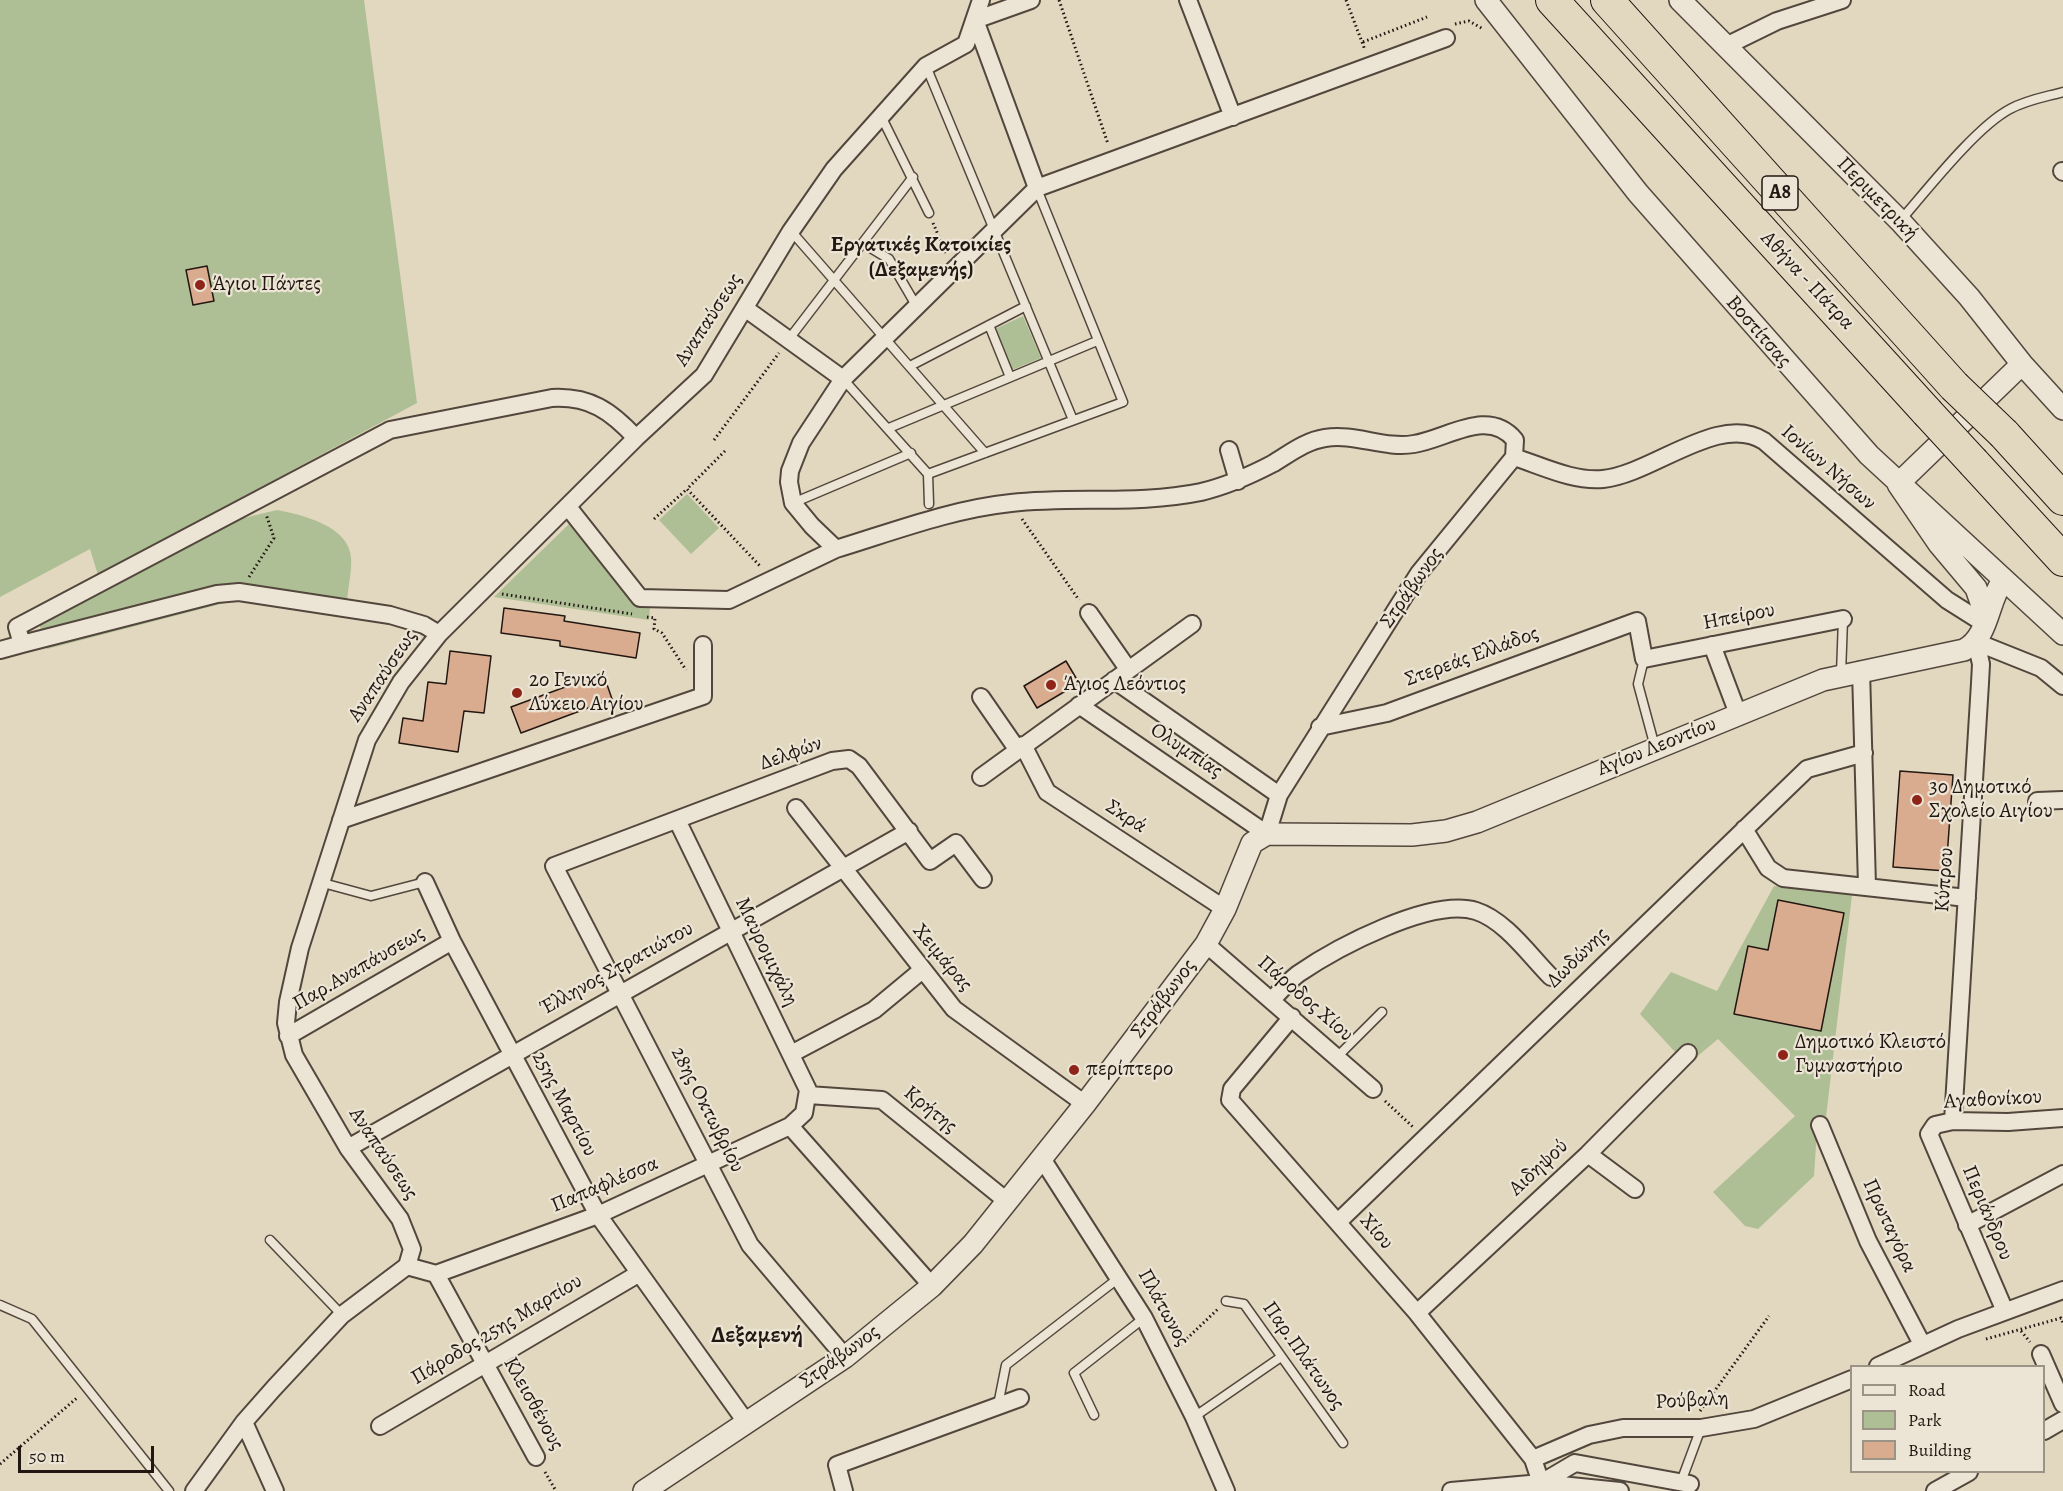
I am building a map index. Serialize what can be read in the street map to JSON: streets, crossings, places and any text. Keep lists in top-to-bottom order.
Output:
{
  "streets": {
    "highway": ["Α8", "Αθήνα - Πάτρα"],
    "street": [
      "Περιμετρική",
      "Αναπαύσεως",
      "Βοστίτσας",
      "Ιονίων Νήσων",
      "Στράβωνος",
      "Ηπείρου",
      "Στερεάς Ελλάδος",
      "Αγίου Λεοντίου",
      "Ολυμπίας",
      "Δελφών",
      "Σκρά",
      "Κύπρου",
      "Μαυρομιχάλη",
      "Χειμάρας",
      "Δωδώνης",
      "Παρ.Αναπάυσεως",
      "Έλληνος Στρατιώτου",
      "Πάροδος Χίου",
      "Αγαθονίκου",
      "25ης Μαρτίου",
      "28ης Οκτωβρίου",
      "Κρήτης",
      "Αιδηψού",
      "Παπαφλέσσα",
      "Περιάνδρου",
      "Πρωταγόρα",
      "Χίου",
      "Πλάτωνος",
      "Πάροδος 25ης Μαρτίου",
      "Ρούβαλη",
      "Κλεισθένους"
    ],
    "lane": ["Παρ.Πλάτωνος"]
  },
  "crossings": [
    ["Αναπαύσεως", "Παρ.Αναπάυσεως"],
    ["Αναπαύσεως", "Έλληνος Στρατιώτου"],
    ["Αναπαύσεως", "25ης Μαρτίου"],
    ["Ιονίων Νήσων", "Στράβωνος"],
    ["Ιονίων Νήσων", "Αγίου Λεοντίου"],
    ["Ιονίων Νήσων", "Κύπρου"],
    ["Στράβωνος", "Στερεάς Ελλάδος"],
    ["Στράβωνος", "Αγίου Λεοντίου"],
    ["Στράβωνος", "Ολυμπίας"],
    ["Στράβωνος", "Σκρά"],
    ["Στράβωνος", "Χειμάρας"],
    ["Στράβωνος", "Πάροδος Χίου"],
    ["Στράβωνος", "25ης Μαρτίου"],
    ["Στράβωνος", "28ης Οκτωβρίου"],
    ["Στράβωνος", "Κρήτης"],
    ["Στράβωνος", "Πλάτωνος"],
    ["Ηπείρου", "Στερεάς Ελλάδος"],
    ["Αγίου Λεοντίου", "Ολυμπίας"],
    ["Αγίου Λεοντίου", "Κύπρου"],
    ["Δελφών", "Μαυρομιχάλη"],
    ["Δελφών", "Έλληνος Στρατιώτου"],
    ["Δελφών", "28ης Οκτωβρίου"],
    ["Κύπρου", "Αγαθονίκου"],
    ["Μαυρομιχάλη", "Έλληνος Στρατιώτου"],
    ["Μαυρομιχάλη", "Κρήτης"],
    ["Μαυρομιχάλη", "Παπαφλέσσα"],
    ["Χειμάρας", "Έλληνος Στρατιώτου"],
    ["Δωδώνης", "Χίου"],
    ["Παρ.Αναπάυσεως", "25ης Μαρτίου"],
    ["Έλληνος Στρατιώτου", "25ης Μαρτίου"],
    ["Έλληνος Στρατιώτου", "28ης Οκτωβρίου"],
    ["Πάροδος Χίου", "Χίου"],
    ["Αγαθονίκου", "Περιάνδρου"],
    ["25ης Μαρτίου", "Παπαφλέσσα"],
    ["25ης Μαρτίου", "Πάροδος 25ης Μαρτίου"],
    ["28ης Οκτωβρίου", "Παπαφλέσσα"],
    ["Κρήτης", "Παπαφλέσσα"],
    ["Αιδηψού", "Χίου"],
    ["Παπαφλέσσα", "Κλεισθένους"],
    ["Χίου", "Ρούβαλη"],
    ["Πάροδος 25ης Μαρτίου", "Κλεισθένους"]
  ],
  "districts": ["Εργατικές Κατοικίες (Δεξαμενής)", "Δεξαμενή"],
  "places": [
    "Άγιοι Πάντες",
    "Άγιος Λεόντιος",
    "2ο Γενικό Λύκειο Αιγίου",
    "3ο Δημοτικό Σχολείο Αιγίου",
    "Δημοτικό Κλειστό Γυμναστήριο",
    "περίπτερο"
  ],
  "legend": ["Road", "Park", "Building"],
  "scale_bar": "50 m"
}
